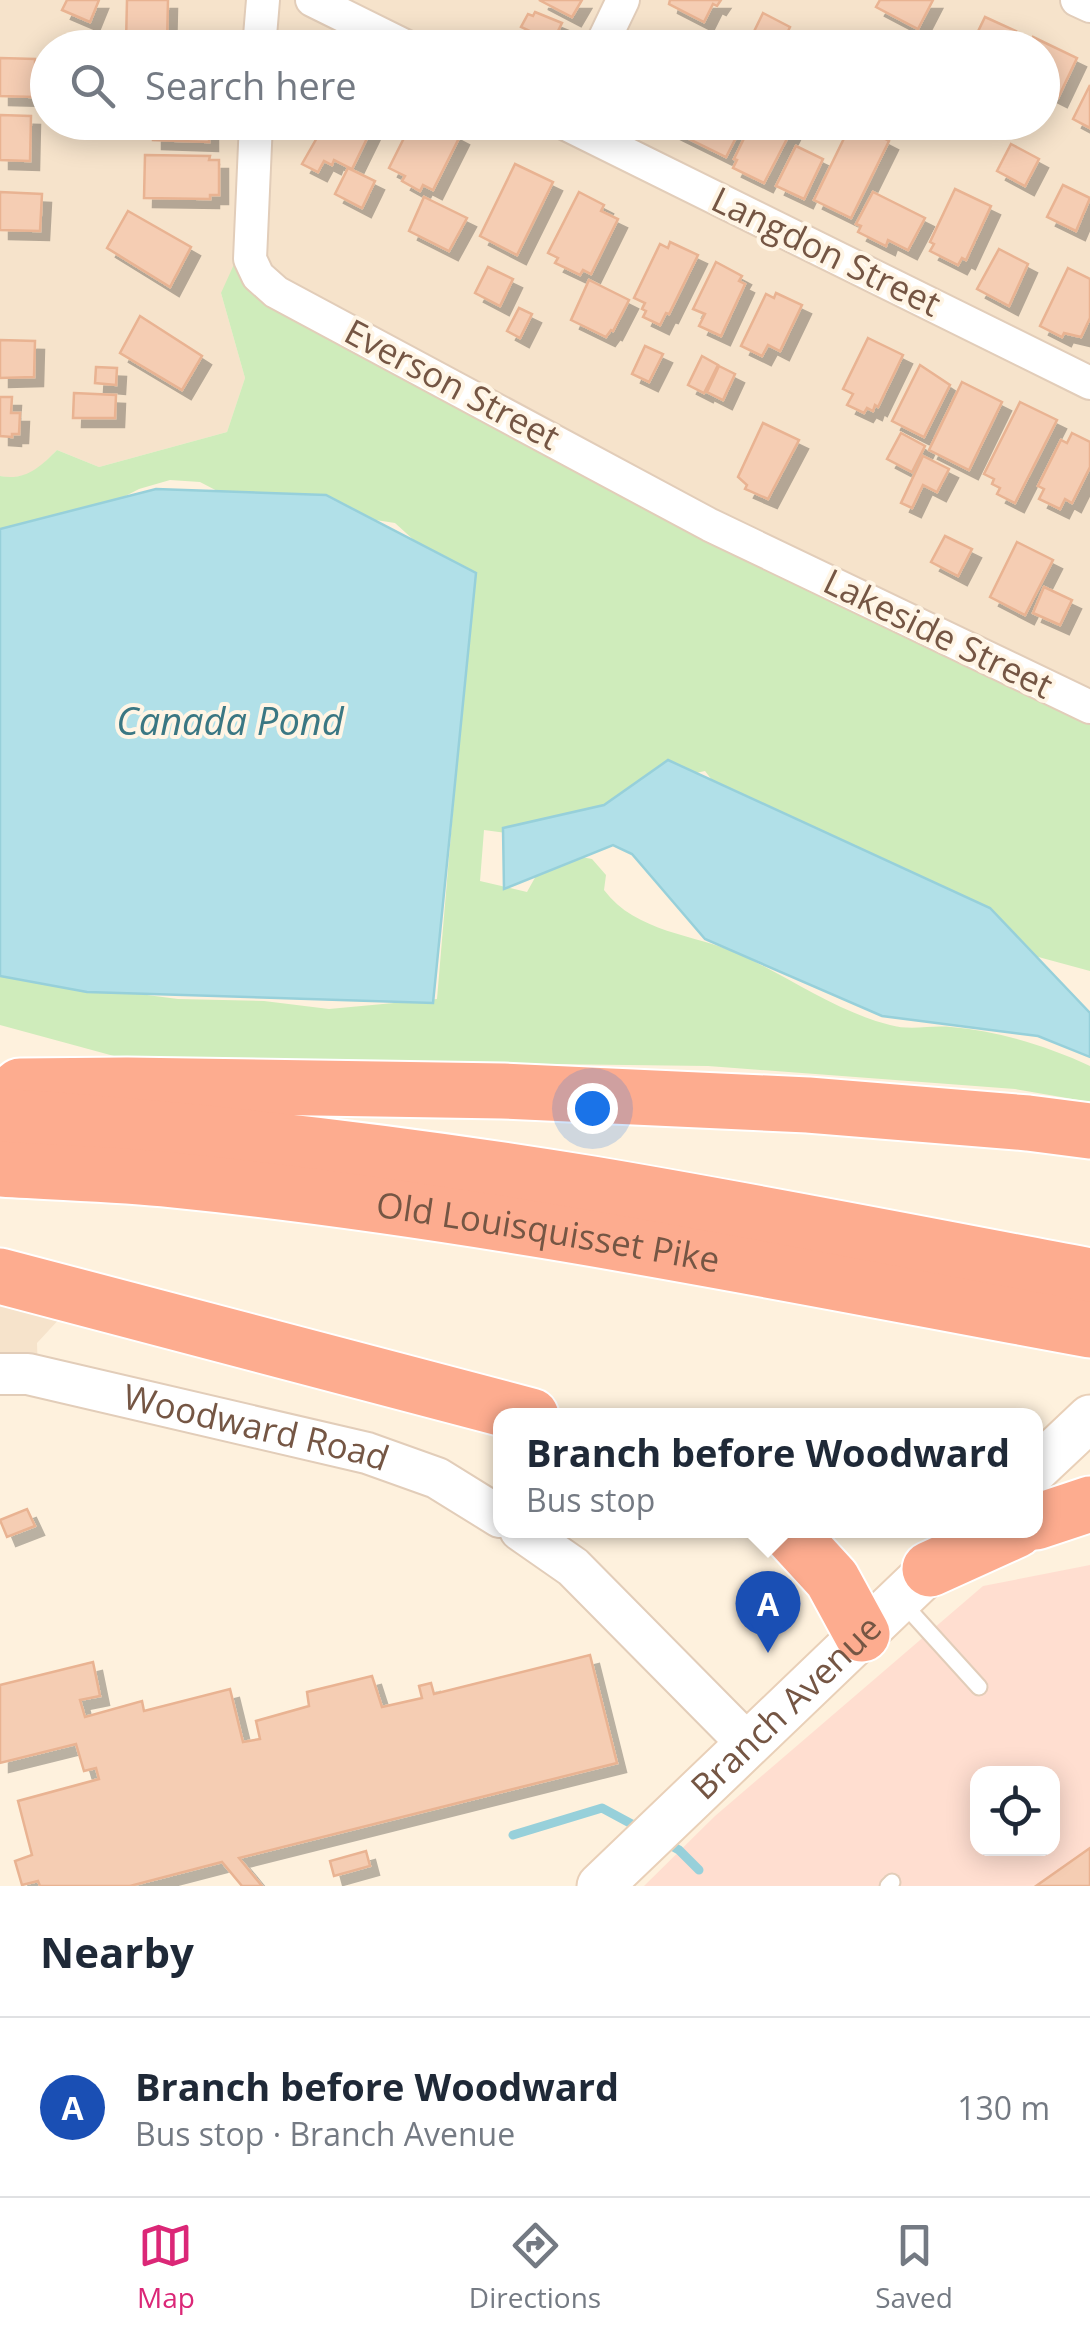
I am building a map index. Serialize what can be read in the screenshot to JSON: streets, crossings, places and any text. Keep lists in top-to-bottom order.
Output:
{
  "streets": {
    "highway": ["Old Louisquisset Pike"],
    "main road": ["Branch Avenue"],
    "street": [
      "Langdon Street",
      "Everson Street",
      "Lakeside Street",
      "Woodward Road"
    ]
  },
  "crossings": [
    ["Everson Street", "Lakeside Street"]
  ],
  "water": ["Canada Pond"],
  "page": {
    "search": "Search here",
    "popup": ["Branch before Woodward", "Bus stop"],
    "pins": "A",
    "heading": "Nearby",
    "list": [
      {
        "mark": "A",
        "name": "Branch before Woodward",
        "note": "Bus stop · Branch Avenue",
        "value": "130 m"
      }
    ],
    "nav": ["Map", "Directions", "Saved"]
  }
}
